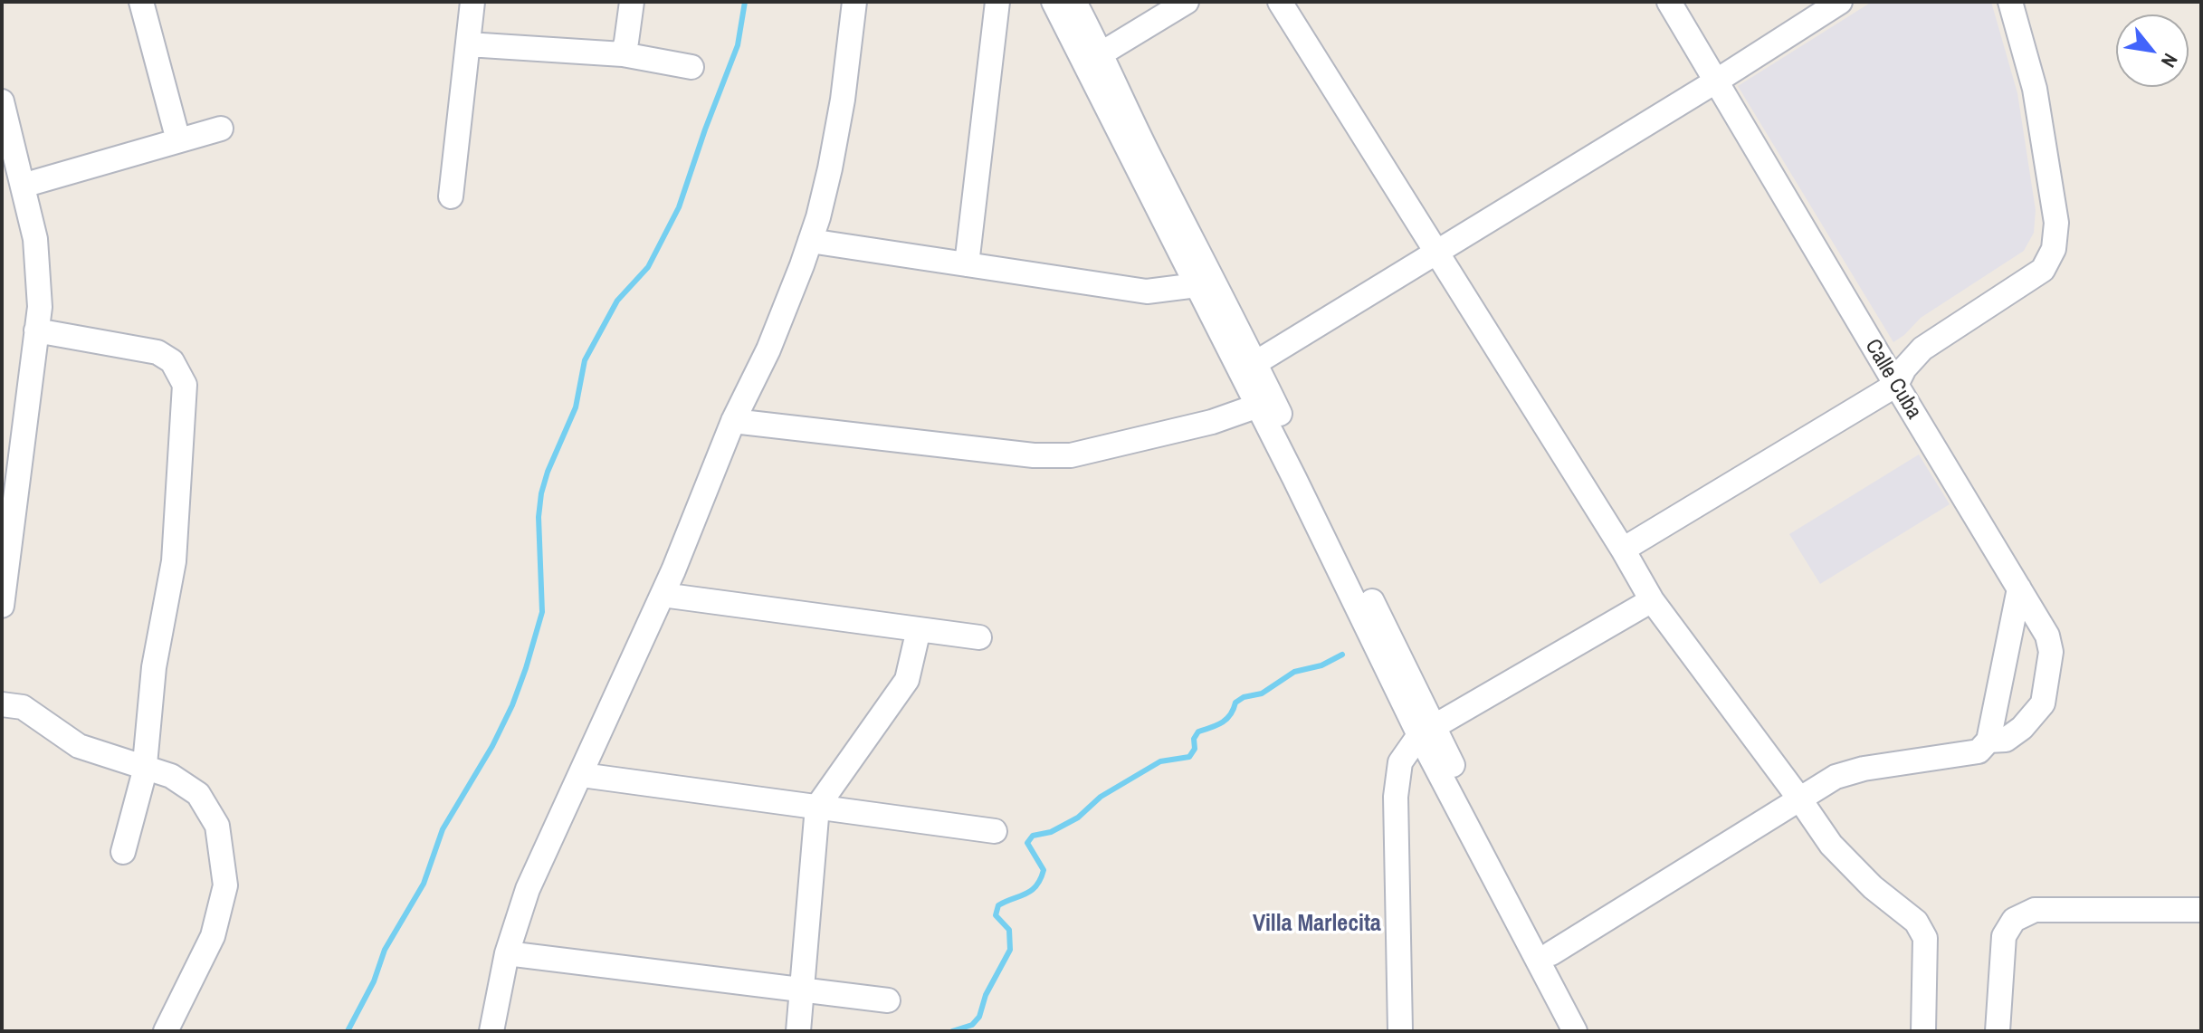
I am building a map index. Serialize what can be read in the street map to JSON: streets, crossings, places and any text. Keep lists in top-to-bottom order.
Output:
{
  "streets": {
    "street": ["Calle Cuba"]
  },
  "districts": ["Villa Marlecita"],
  "north": "bottom right"
}
